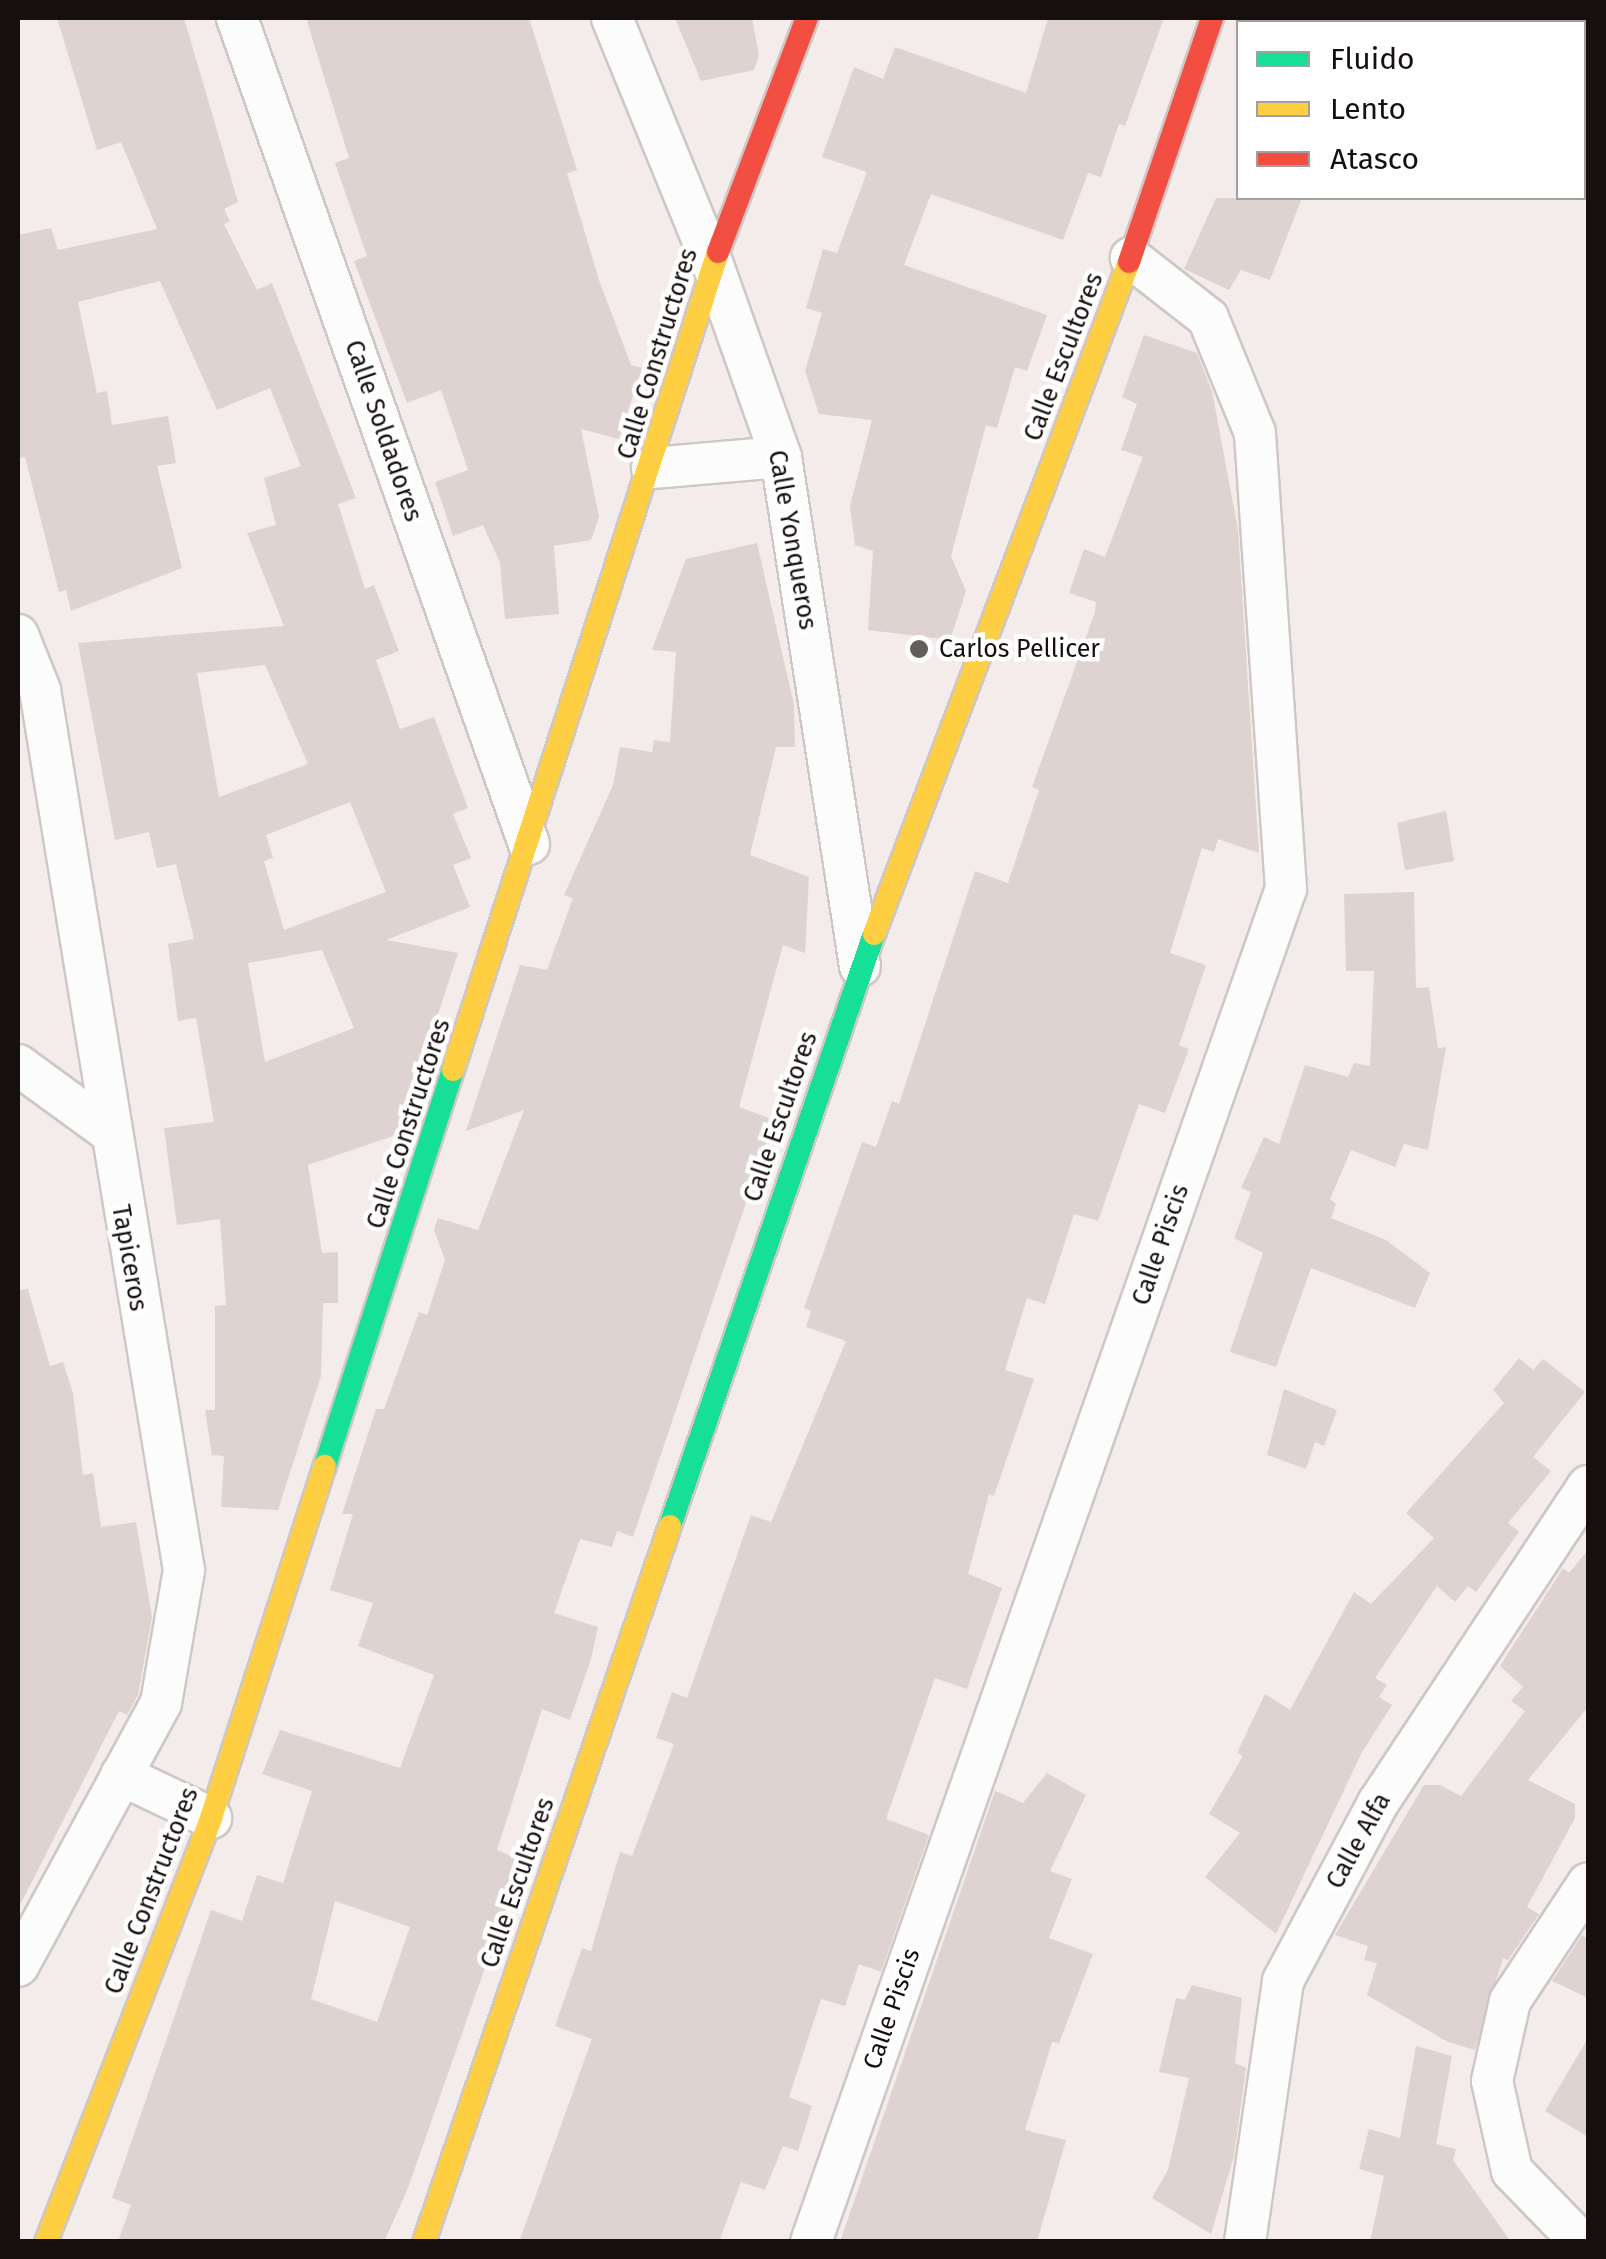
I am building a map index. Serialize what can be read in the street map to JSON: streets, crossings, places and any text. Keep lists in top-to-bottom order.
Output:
{
  "streets": {
    "street": [
      "Calle Constructores",
      "Calle Escultores",
      "Calle Soldadores",
      "Calle Yonqueros",
      "Calle Piscis",
      "Tapiceros",
      "Calle Alfa"
    ]
  },
  "crossings": [
    ["Calle Constructores", "Calle Soldadores"],
    ["Calle Constructores", "Calle Yonqueros"],
    ["Calle Escultores", "Calle Yonqueros"],
    ["Calle Escultores", "Calle Piscis"]
  ],
  "places": ["Carlos Pellicer"],
  "legend": ["Fluido", "Lento", "Atasco"]
}
